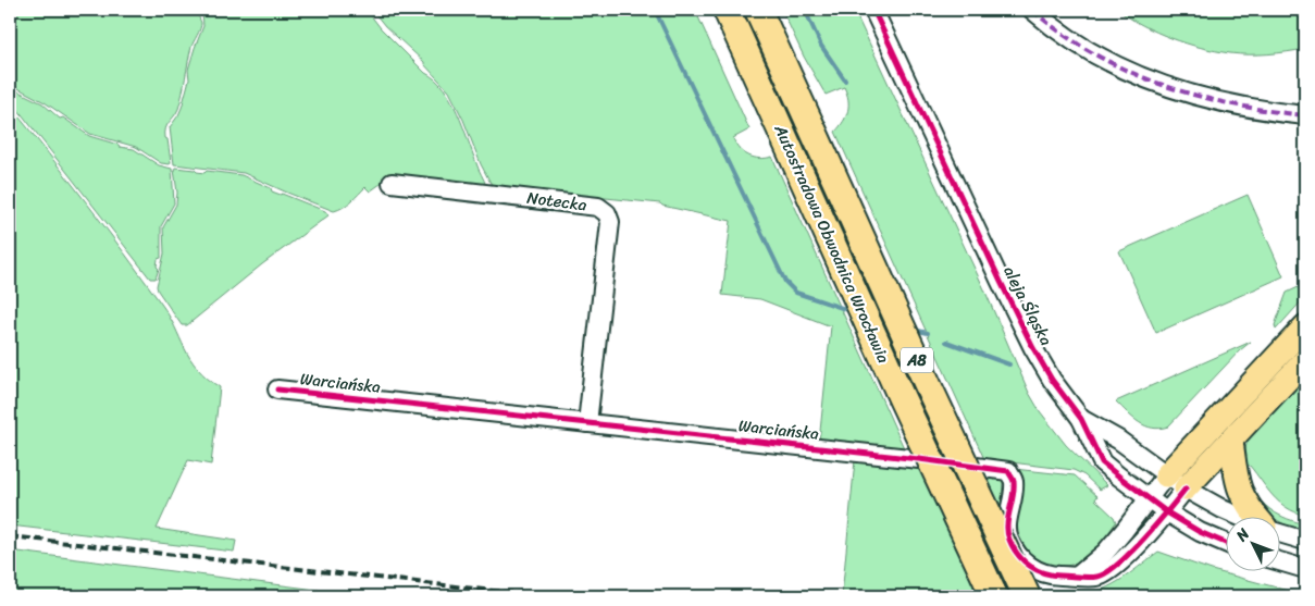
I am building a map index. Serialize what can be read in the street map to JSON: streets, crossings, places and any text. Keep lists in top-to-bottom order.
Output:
{
  "streets": {
    "highway": ["Autostradowa Obwodnica Wrocławia", "A8"],
    "street": ["Notecka", "aleja Śląska", "Warciańska"]
  },
  "crossings": [
    ["Notecka", "Warciańska"],
    ["aleja Śląska", "Warciańska"]
  ],
  "north": "top left"
}
